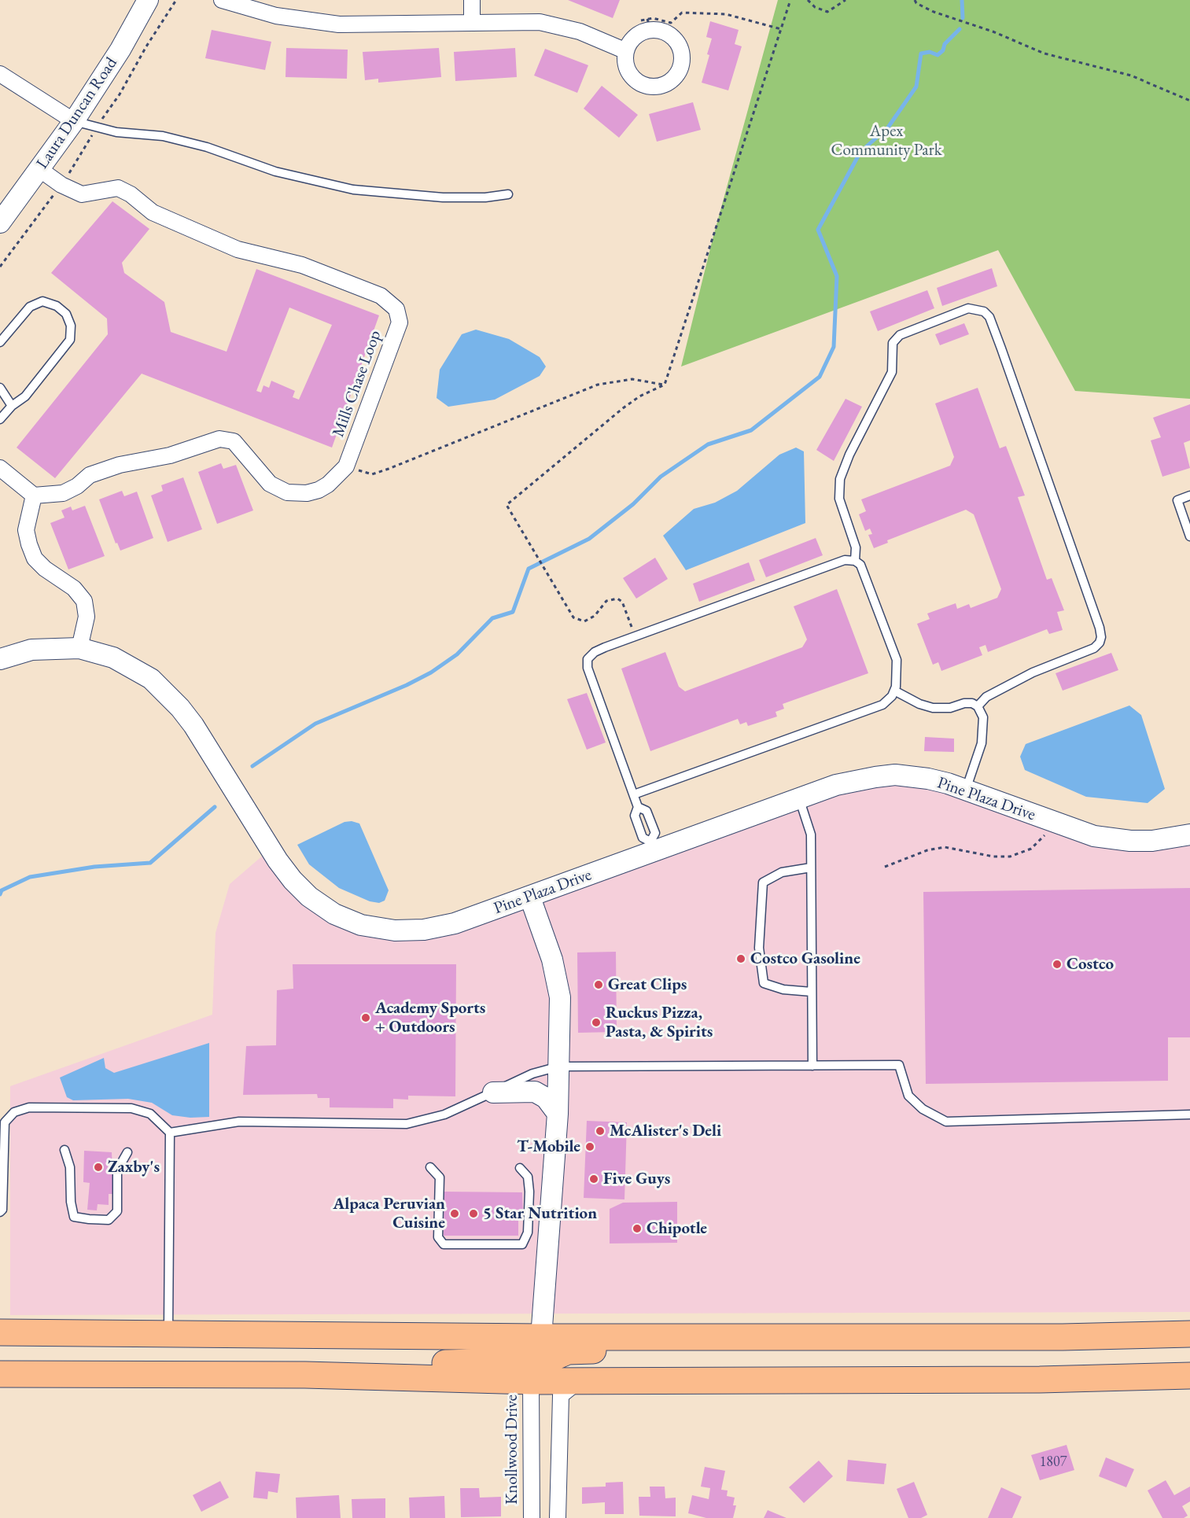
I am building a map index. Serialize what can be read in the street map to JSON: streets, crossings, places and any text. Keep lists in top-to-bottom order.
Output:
{
  "streets": {
    "street": [
      "Laura Duncan Road",
      "Mills Chase Loop",
      "Pine Plaza Drive",
      "Knollwood Drive"
    ]
  },
  "crossings": [
    ["Laura Duncan Road", "Mills Chase Loop"]
  ],
  "parks": ["Apex Community Park"],
  "places": [
    "Costco Gasoline",
    "Costco",
    "Great Clips",
    "Academy Sports + Outdoors",
    "Ruckus Pizza, Pasta, & Spirits",
    "McAlister's Deli",
    "T-Mobile",
    "Zaxby's",
    "Five Guys",
    "Alpaca Peruvian Cuisine",
    "5 Star Nutrition",
    "Chipotle"
  ],
  "house_numbers": ["1807"]
}
